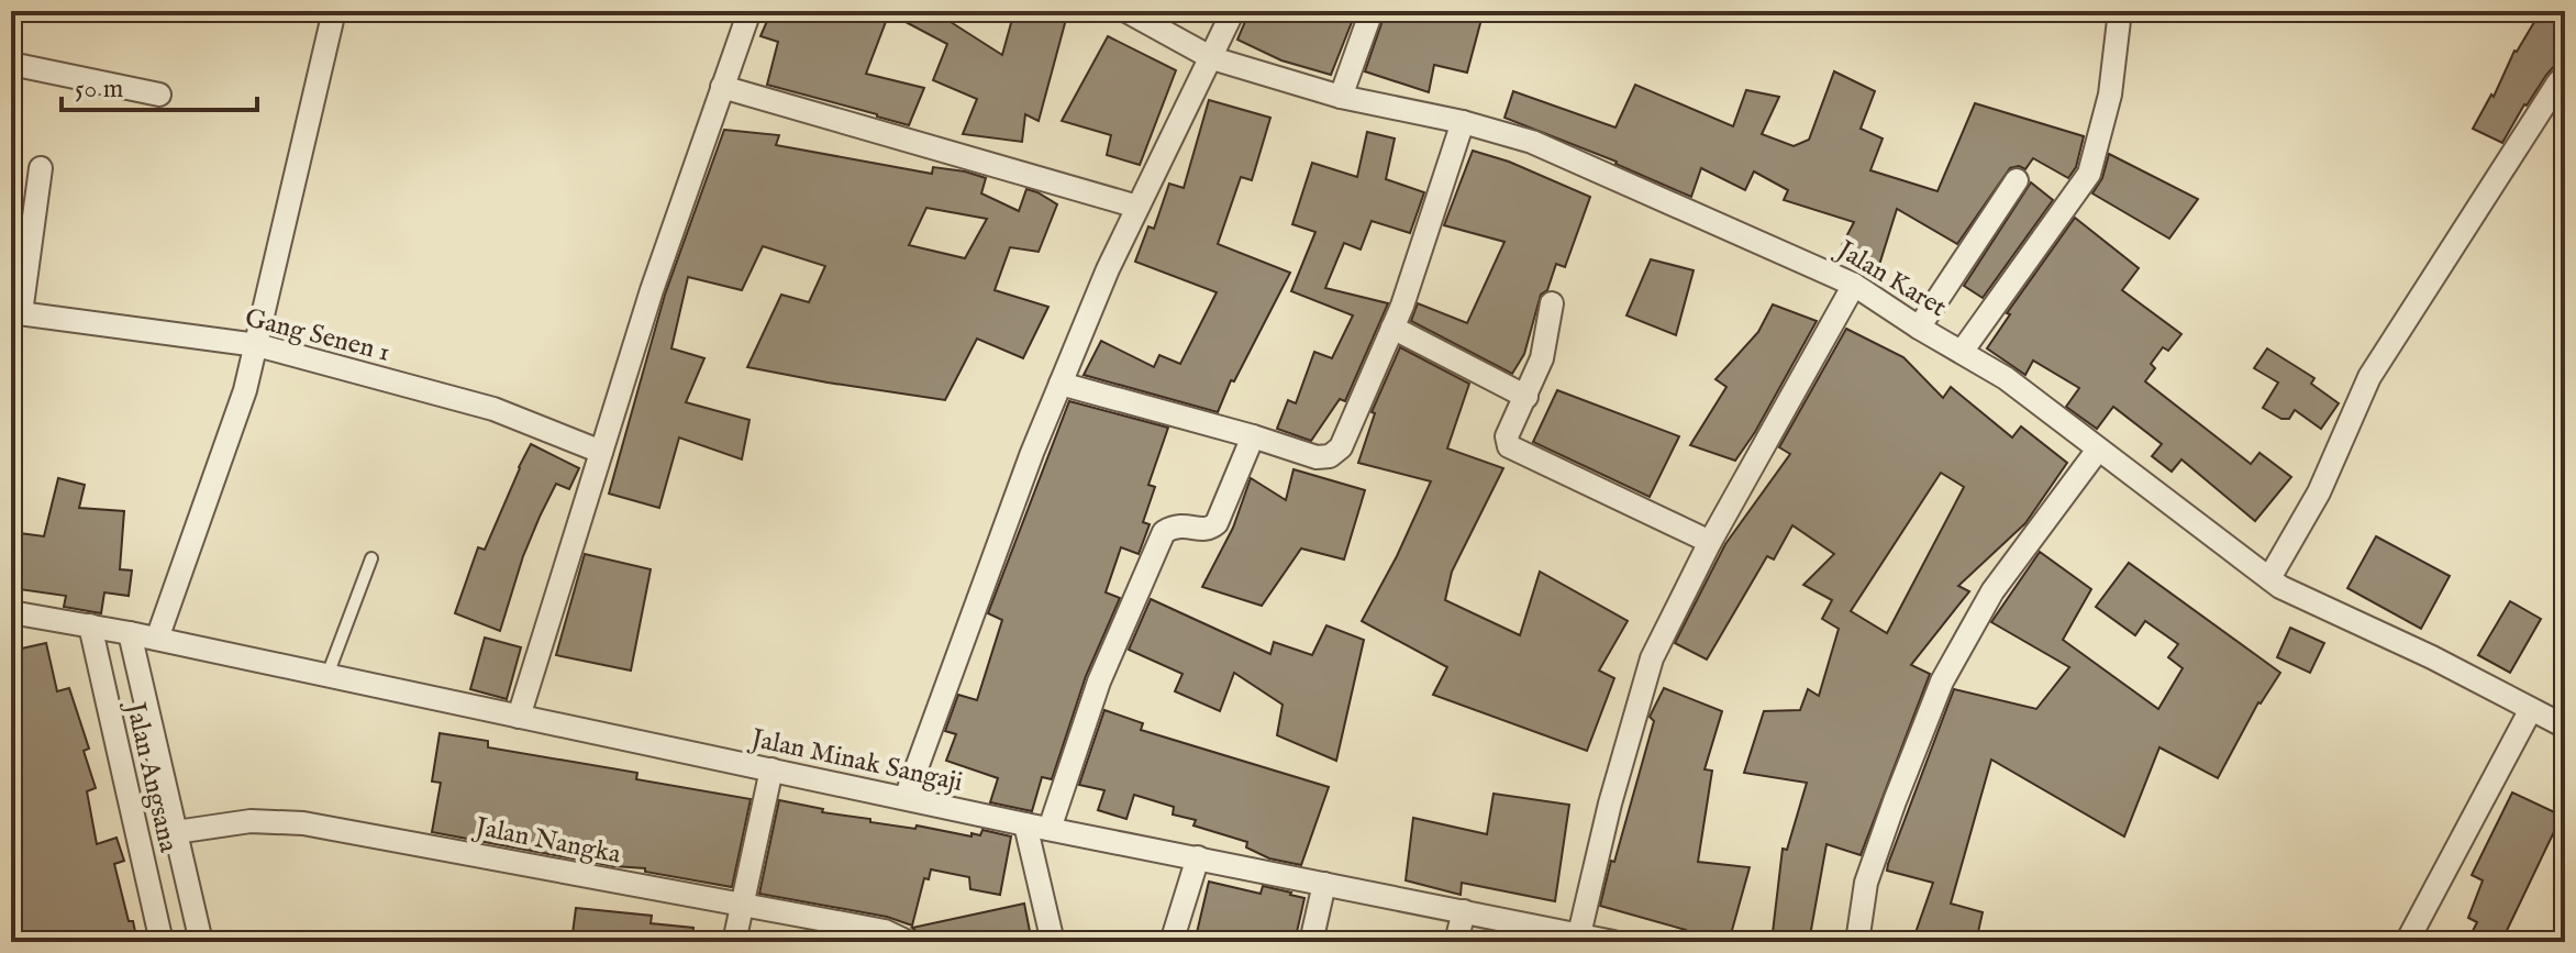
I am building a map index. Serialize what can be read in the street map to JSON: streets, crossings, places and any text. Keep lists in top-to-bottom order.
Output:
{
  "streets": {
    "street": [
      "Jalan Karet",
      "Gang Senen 1",
      "Jalan Minak Sangaji",
      "Jalan Angsana",
      "Jalan Nangka"
    ]
  },
  "crossings": [
    ["Jalan Minak Sangaji", "Jalan Angsana"]
  ],
  "scale_bar": "50 m"
}
